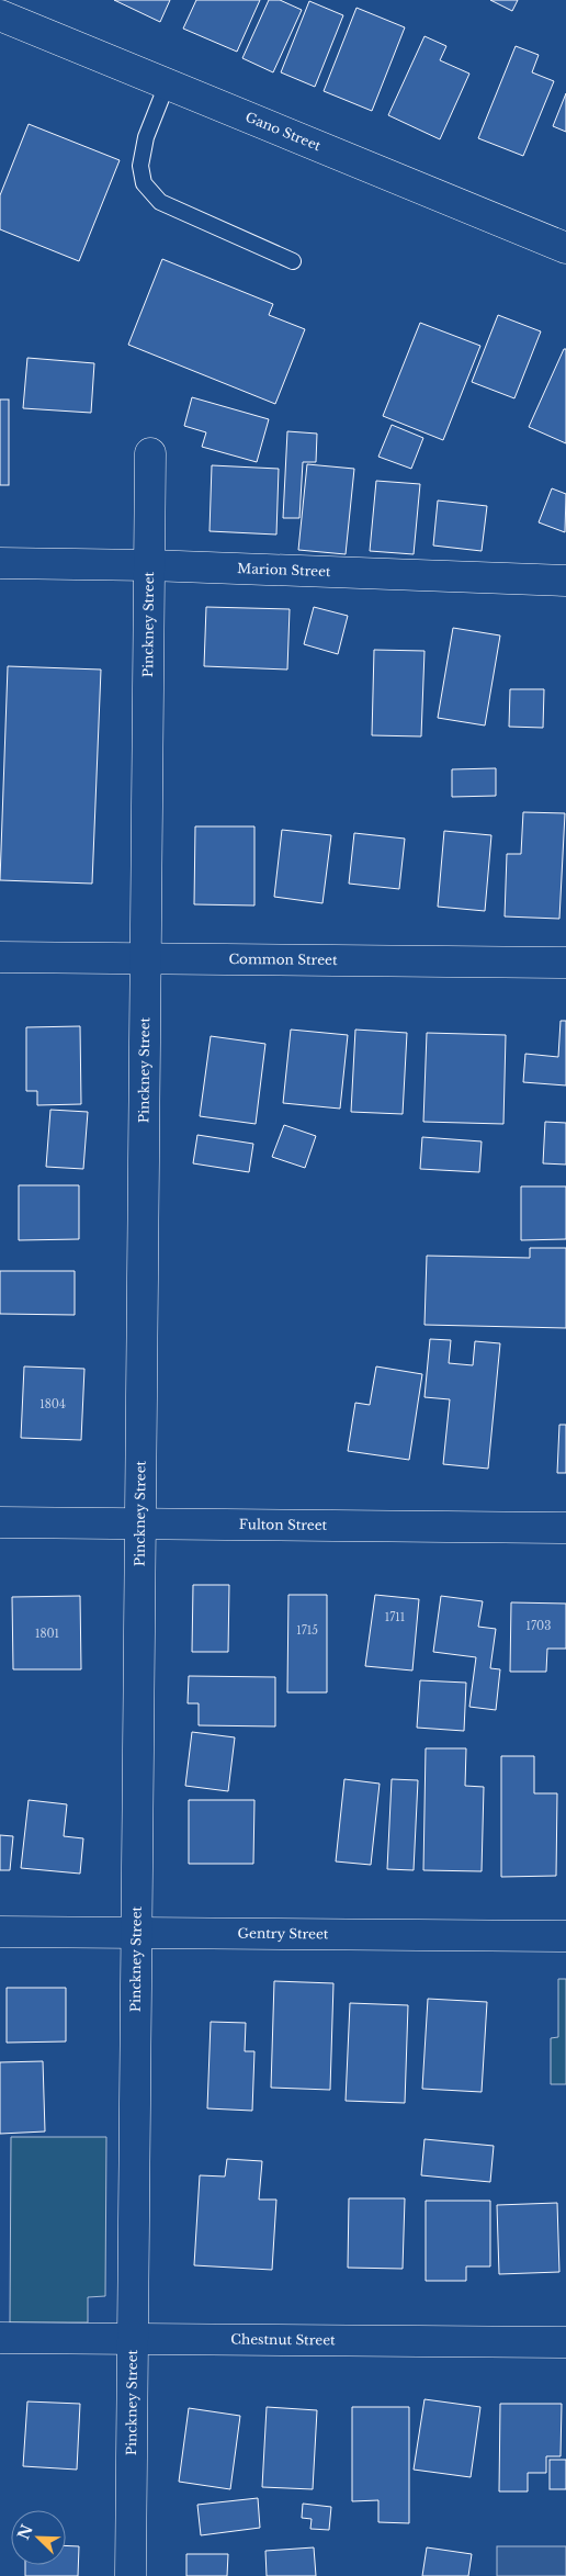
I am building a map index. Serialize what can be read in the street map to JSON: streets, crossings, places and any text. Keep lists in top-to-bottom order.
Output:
{
  "streets": {
    "street": [
      "Gano Street",
      "Marion Street",
      "Pinckney Street",
      "Common Street",
      "Fulton Street",
      "Gentry Street",
      "Chestnut Street"
    ]
  },
  "crossings": [
    ["Marion Street", "Pinckney Street"],
    ["Pinckney Street", "Common Street"],
    ["Pinckney Street", "Fulton Street"],
    ["Pinckney Street", "Gentry Street"],
    ["Pinckney Street", "Chestnut Street"]
  ],
  "house_numbers": [
    "1804",
    "1711",
    "1703",
    "1715",
    "1801"
  ],
  "north": "top left"
}
